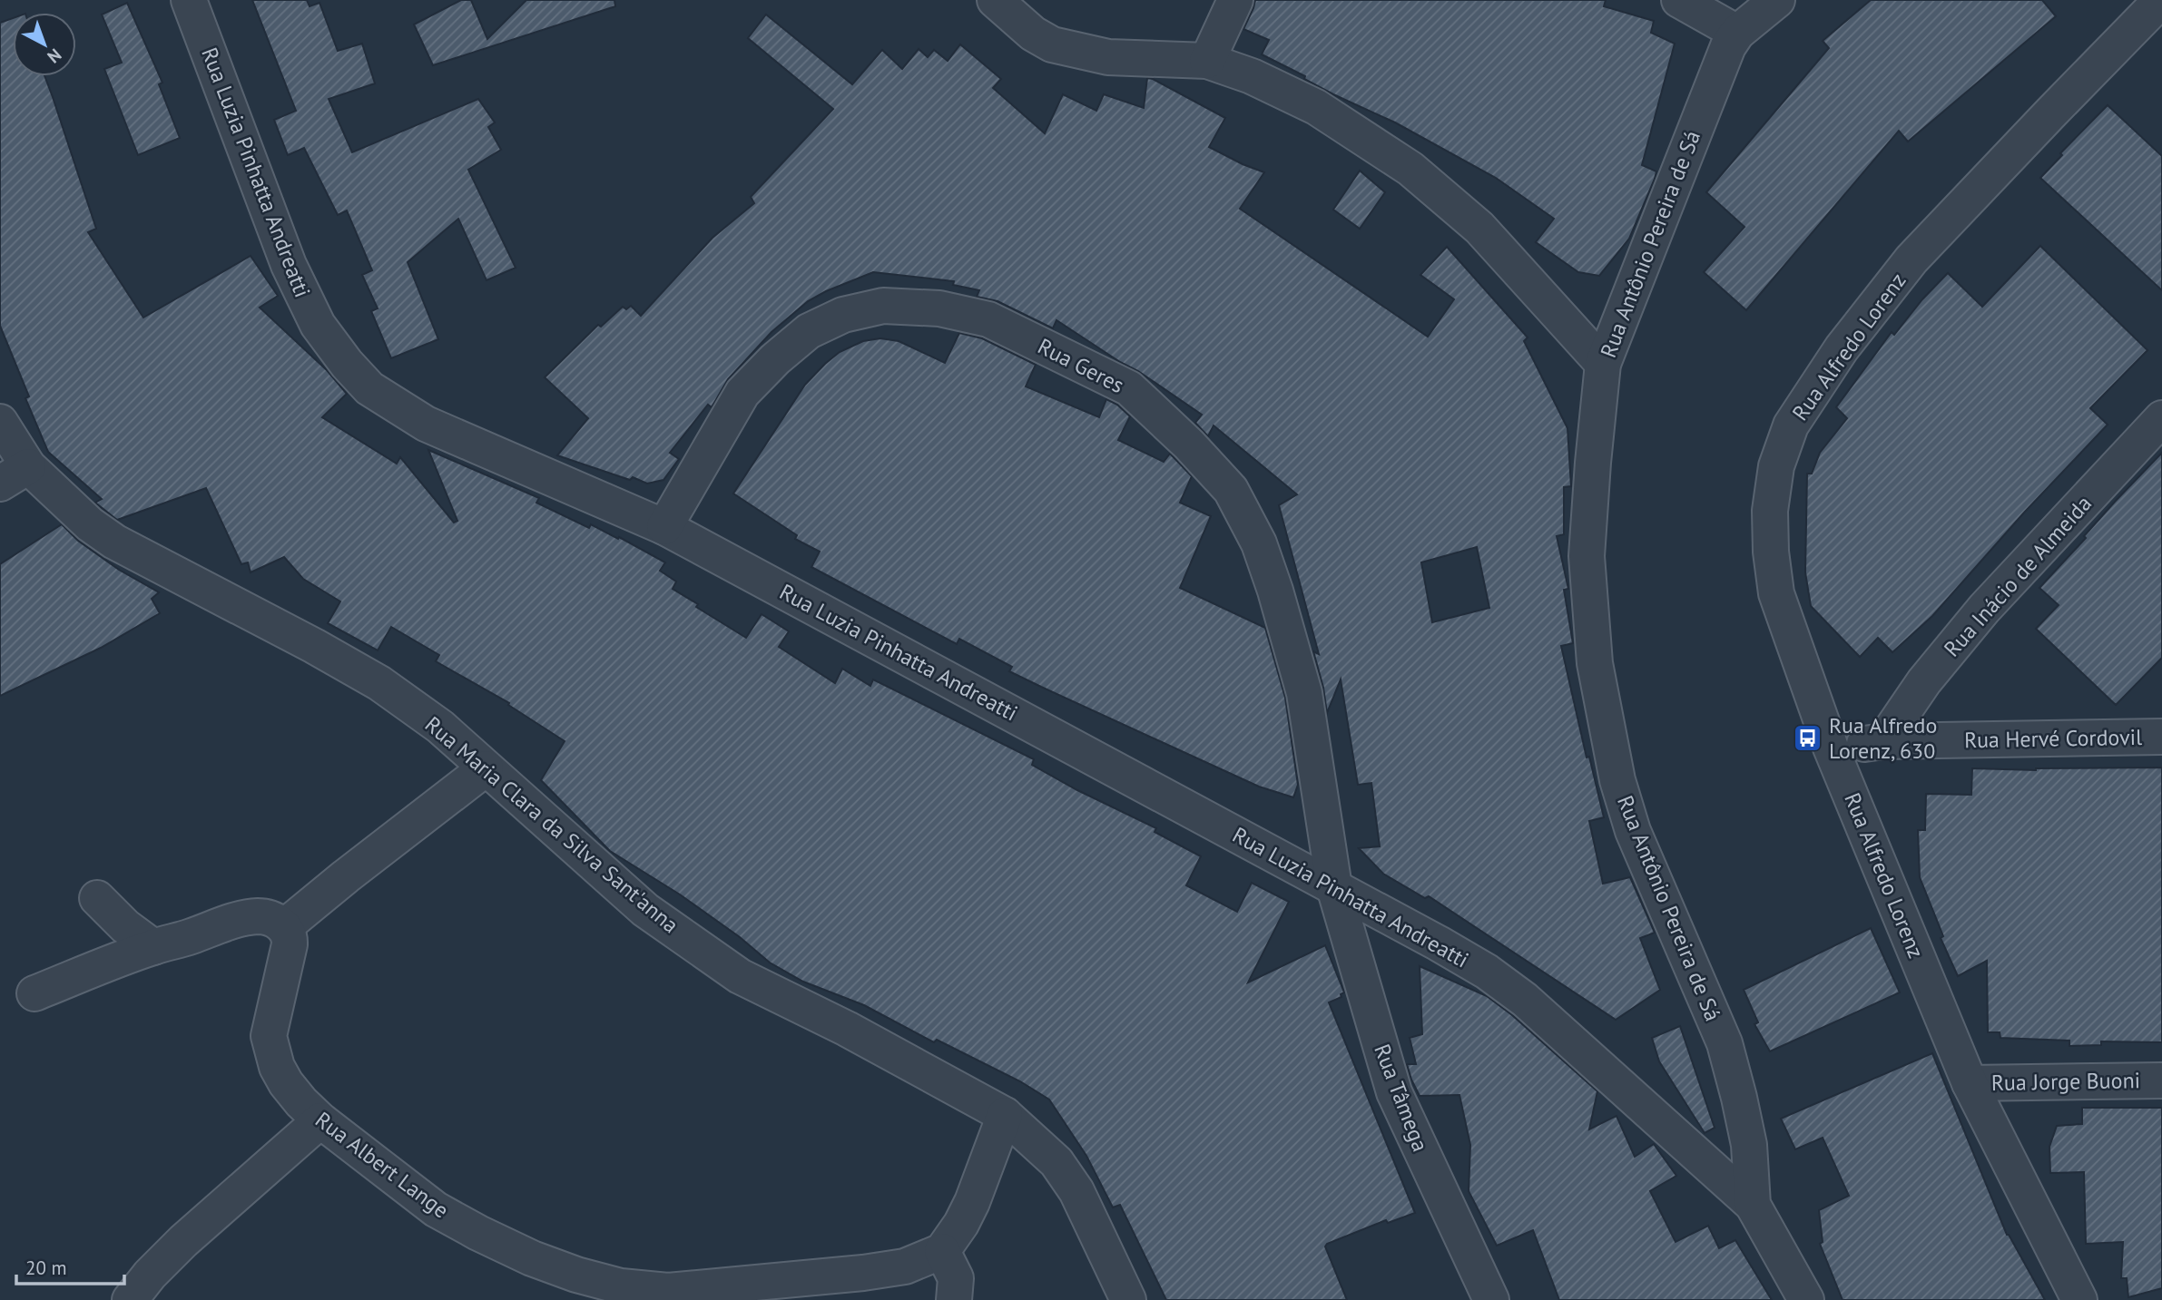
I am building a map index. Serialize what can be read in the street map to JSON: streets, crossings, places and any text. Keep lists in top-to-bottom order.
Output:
{
  "streets": {
    "street": [
      "Rua Luzia Pinhatta Andreatti",
      "Rua Antônio Pereira de Sá",
      "Rua Alfredo Lorenz",
      "Rua Geres",
      "Rua Inácio de Almeida",
      "Rua Hervé Cordovil",
      "Rua Maria Clara da Silva Sant'anna",
      "Rua Jorge Buoni",
      "Rua Tâmega",
      "Rua Albert Lange"
    ]
  },
  "crossings": [
    ["Rua Luzia Pinhatta Andreatti", "Rua Antônio Pereira de Sá"],
    ["Rua Luzia Pinhatta Andreatti", "Rua Geres"],
    ["Rua Luzia Pinhatta Andreatti", "Rua Tâmega"],
    ["Rua Alfredo Lorenz", "Rua Hervé Cordovil"],
    ["Rua Alfredo Lorenz", "Rua Jorge Buoni"],
    ["Rua Geres", "Rua Tâmega"],
    ["Rua Inácio de Almeida", "Rua Hervé Cordovil"]
  ],
  "places": {
    "bus stop": ["Rua Alfredo Lorenz, 630"]
  },
  "scale_bar": "20 m",
  "north": "bottom right"
}
